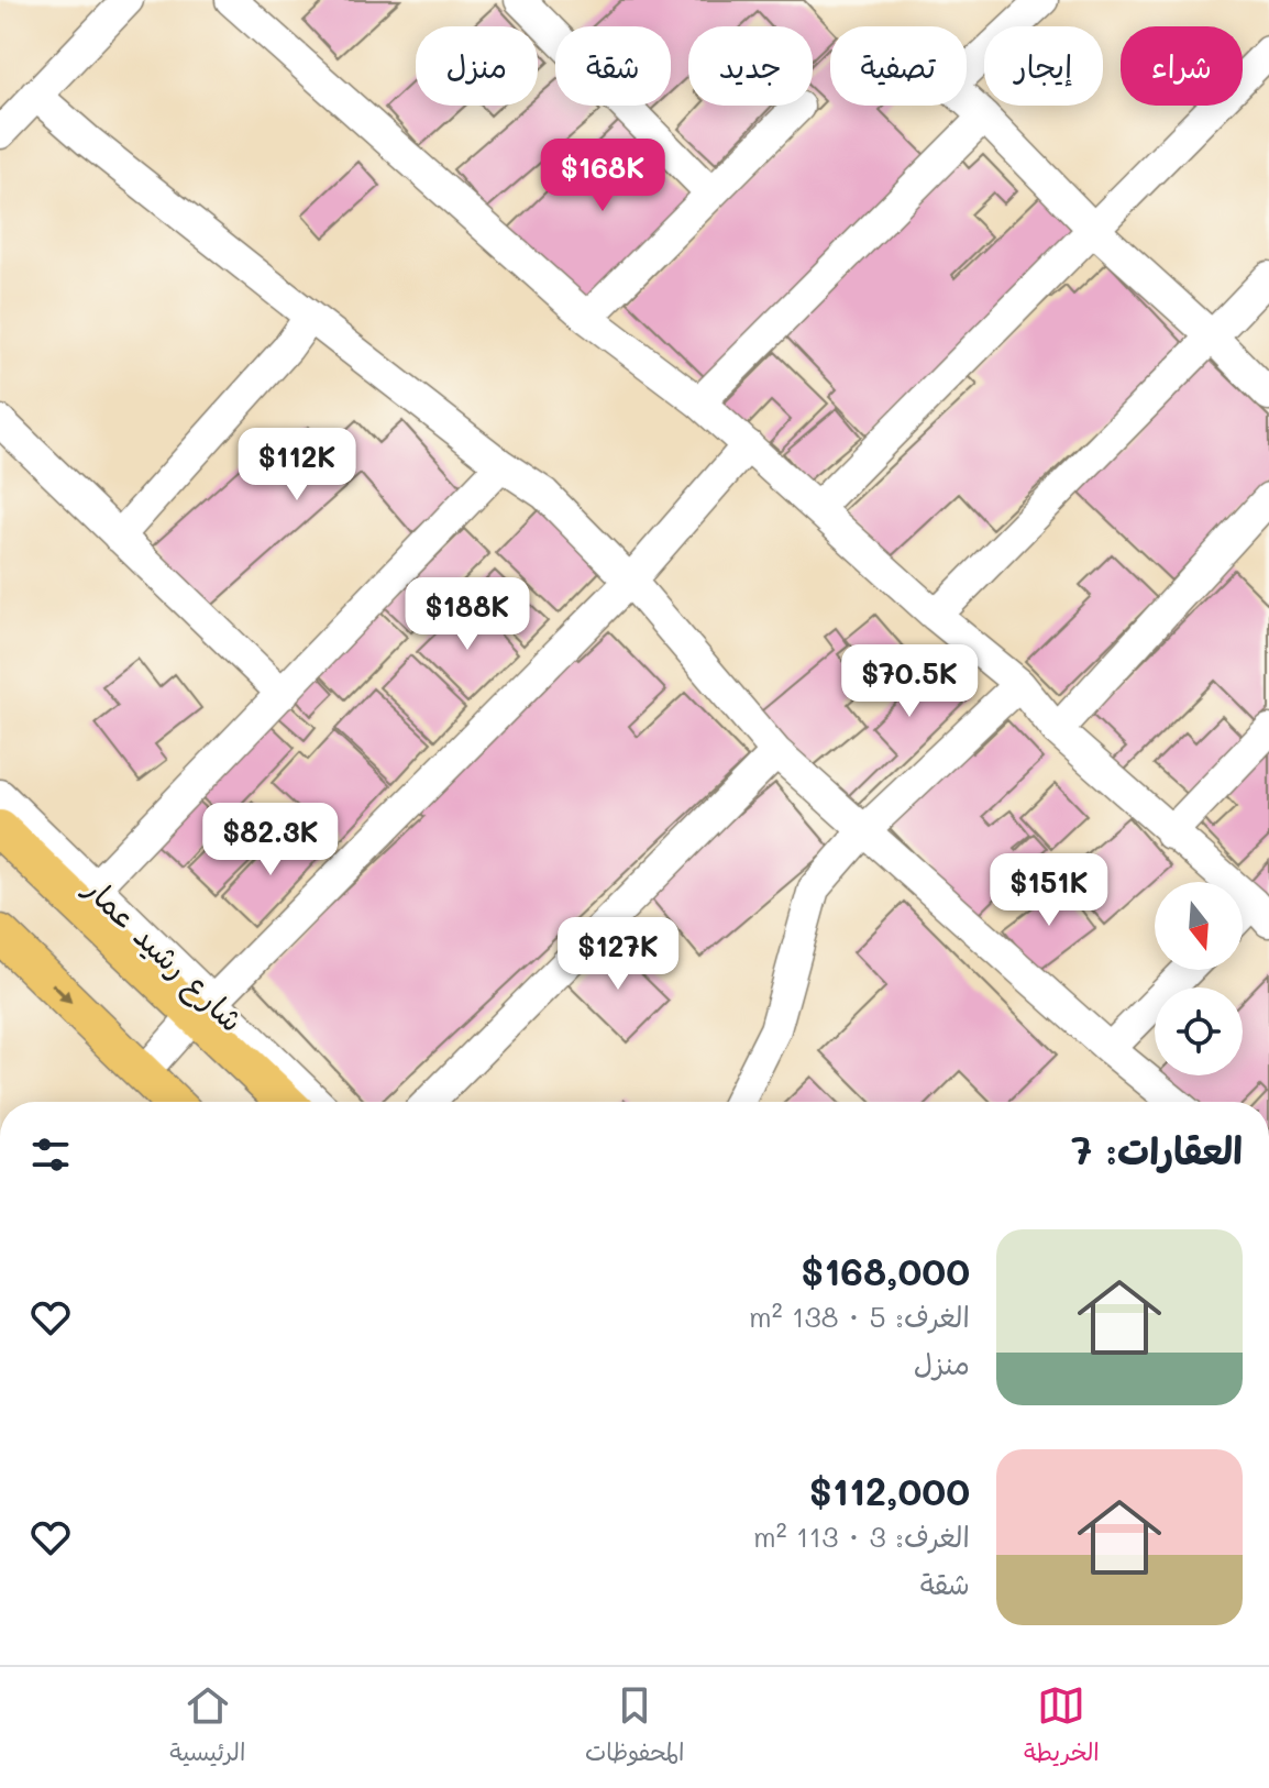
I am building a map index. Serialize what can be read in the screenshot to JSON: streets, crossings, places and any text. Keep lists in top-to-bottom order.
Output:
{
  "streets": {
    "street": ["شارع رشيد عمار"]
  },
  "north": "bottom",
  "page": {
    "chip": [
      "شراء",
      "إيجار",
      "تصفية",
      "جديد",
      "شقة",
      "منزل"
    ],
    "price": [
      "$168K",
      "$112K",
      "$188K",
      "$70.5K",
      "$82.3K",
      "$151K",
      "$127K"
    ],
    "heading": "العقارات: 7",
    "list": [
      {
        "name": "$168,000",
        "note": "الغرف: 5 · 138 m² · منزل"
      },
      {
        "name": "$112,000",
        "note": "الغرف: 3 · 113 m² · شقة"
      }
    ],
    "tabs": ["الخريطة", "المحفوظات", "الرئيسية"]
  }
}
